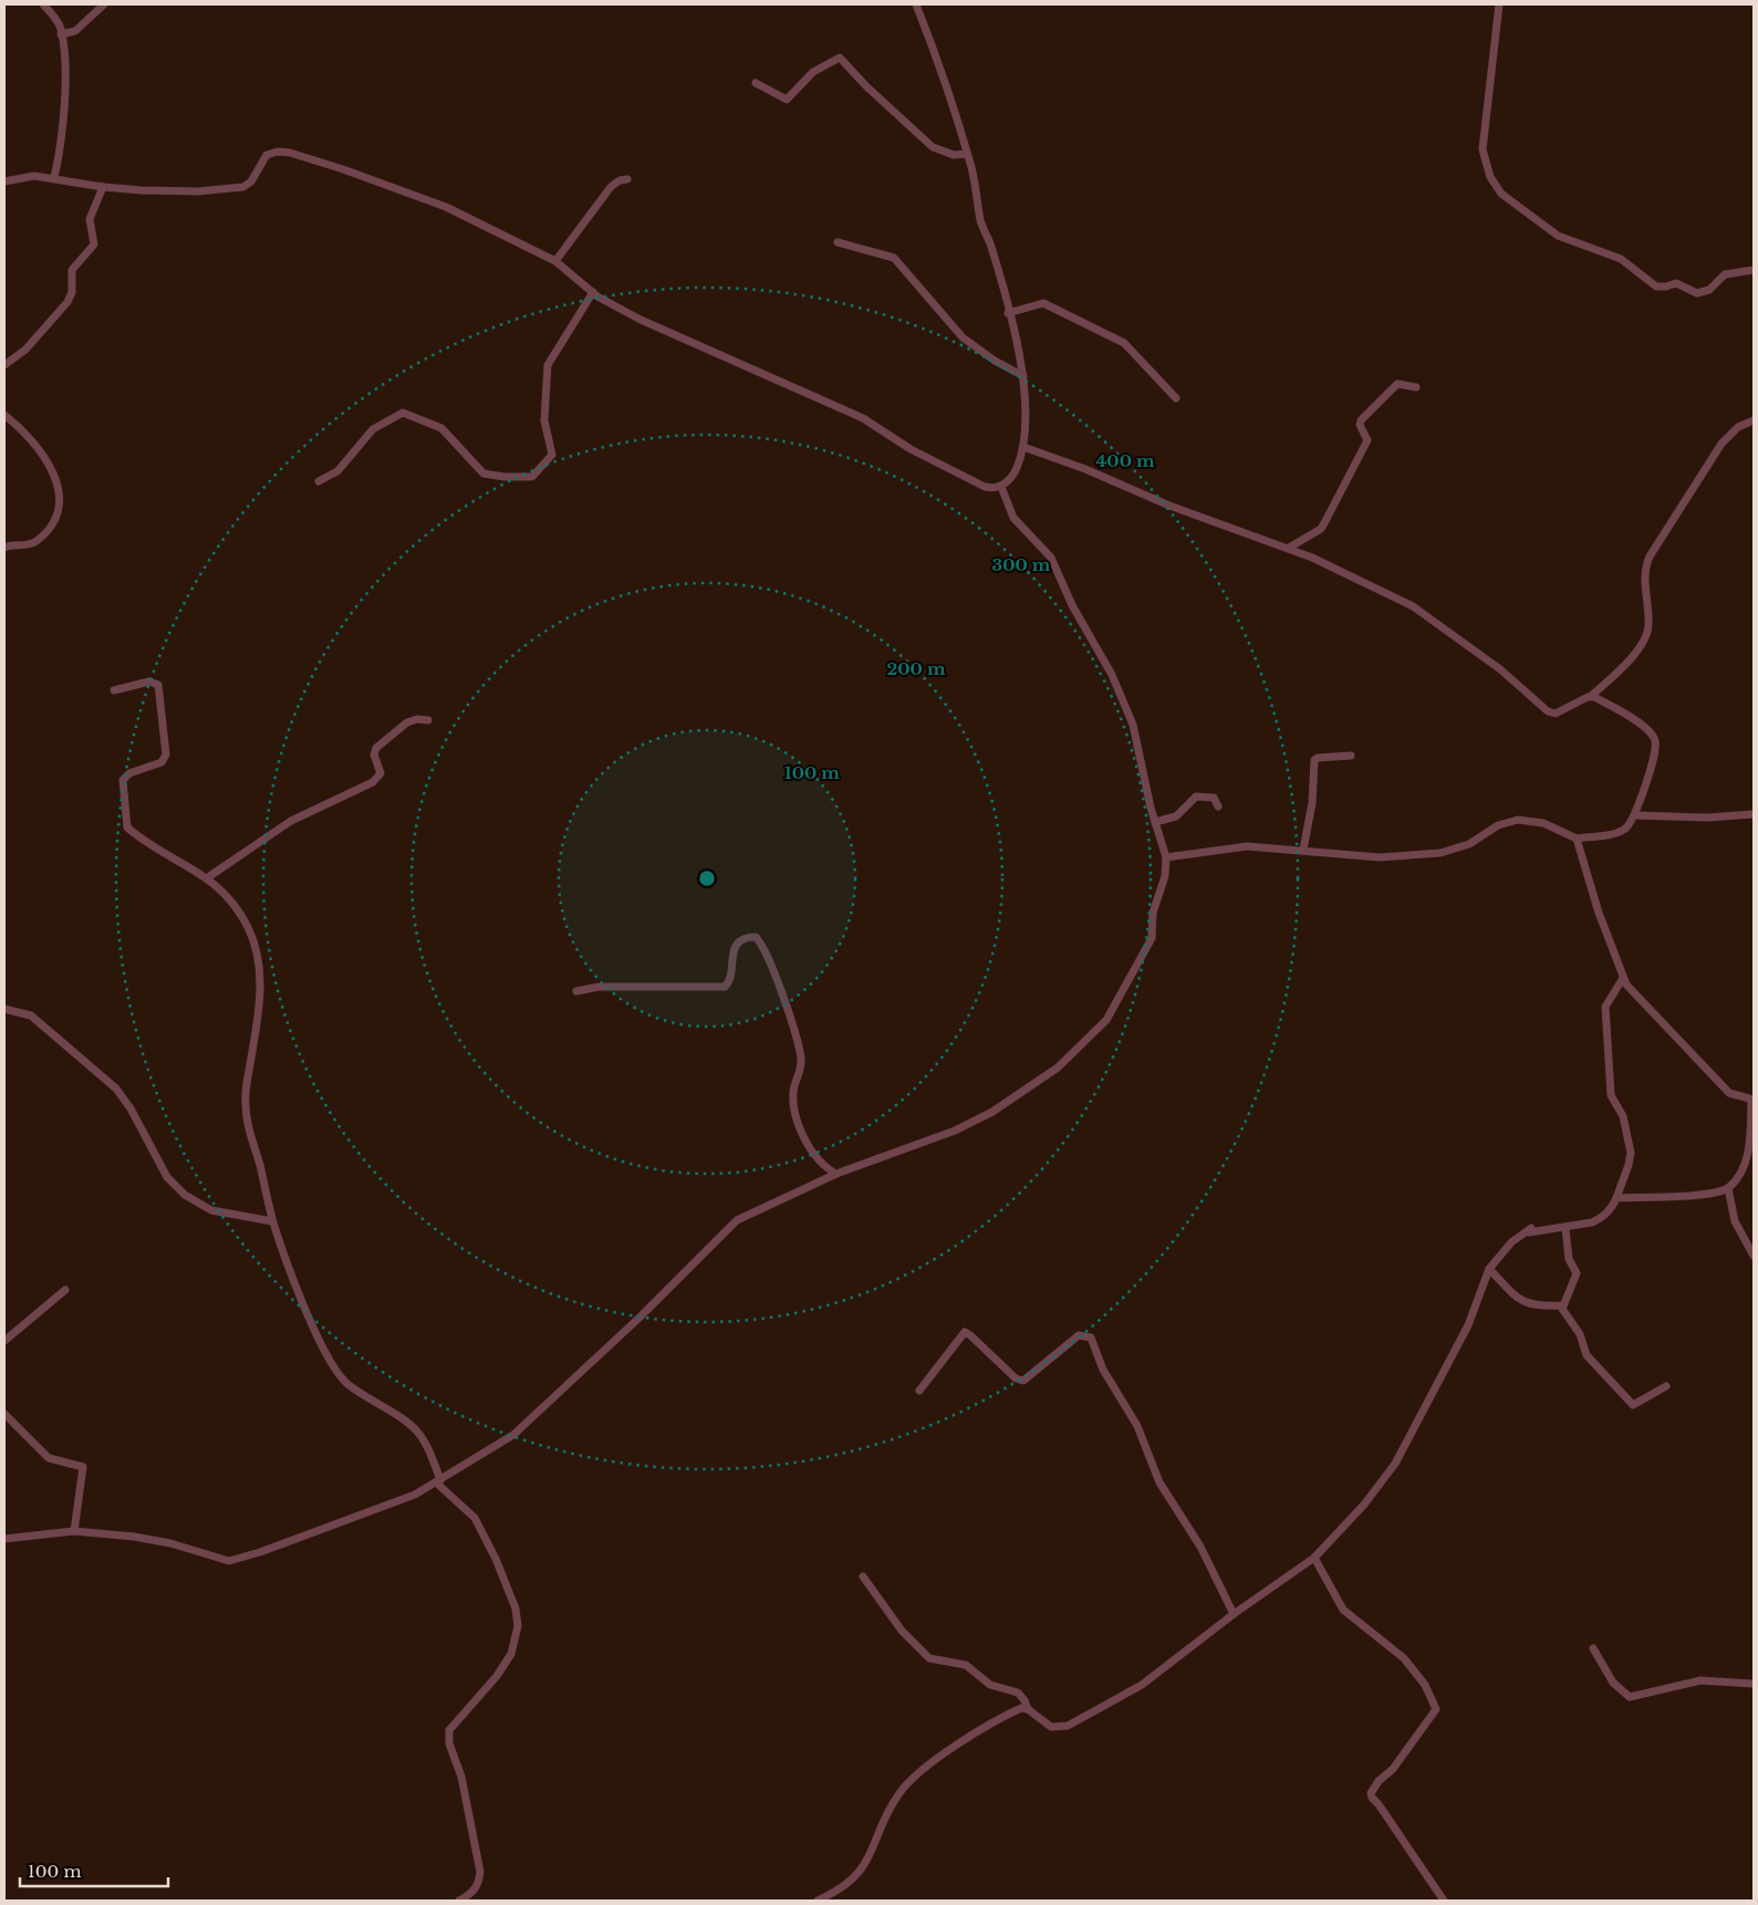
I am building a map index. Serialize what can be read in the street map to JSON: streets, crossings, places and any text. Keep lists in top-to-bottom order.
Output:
{
  "scale_bar": "100 m",
  "rings": [
    "400 m",
    "300 m",
    "200 m",
    "100 m"
  ]
}
